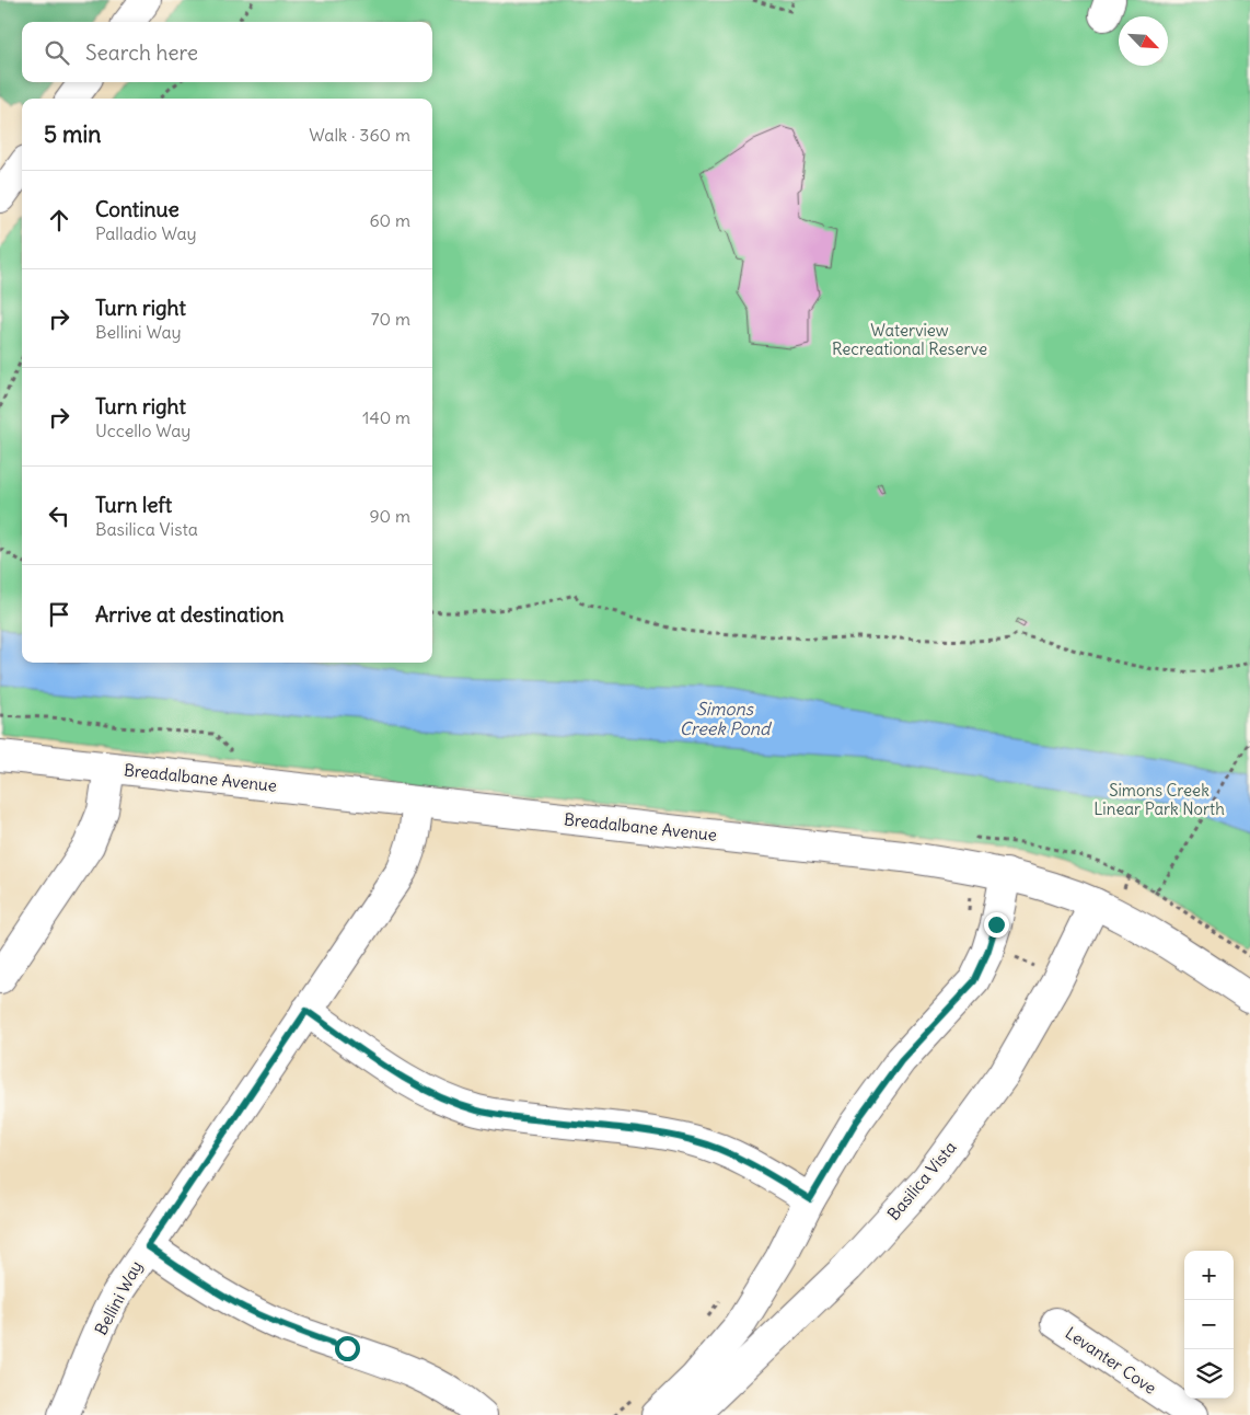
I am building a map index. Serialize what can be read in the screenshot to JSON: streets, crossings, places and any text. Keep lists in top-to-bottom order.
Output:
{
  "streets": {
    "street": [
      "Breadalbane Avenue",
      "Basilica Vista",
      "Bellini Way",
      "Levanter Cove"
    ]
  },
  "crossings": [
    ["Breadalbane Avenue", "Basilica Vista"],
    ["Breadalbane Avenue", "Bellini Way"]
  ],
  "water": ["Simons Creek Pond"],
  "parks": ["Waterview Recreational Reserve", "Simons Creek Linear Park North"],
  "north": "bottom right",
  "page": {
    "search": "Search here",
    "heading": ["5 min", "Walk · 360 m"],
    "list": [
      ["Continue", "Palladio Way", "60 m"],
      ["Turn right", "Bellini Way", "70 m"],
      ["Turn right", "Uccello Way", "140 m"],
      ["Turn left", "Basilica Vista", "90 m"],
      "Arrive at destination"
    ],
    "map_buttons": ["+", "−"]
  }
}
